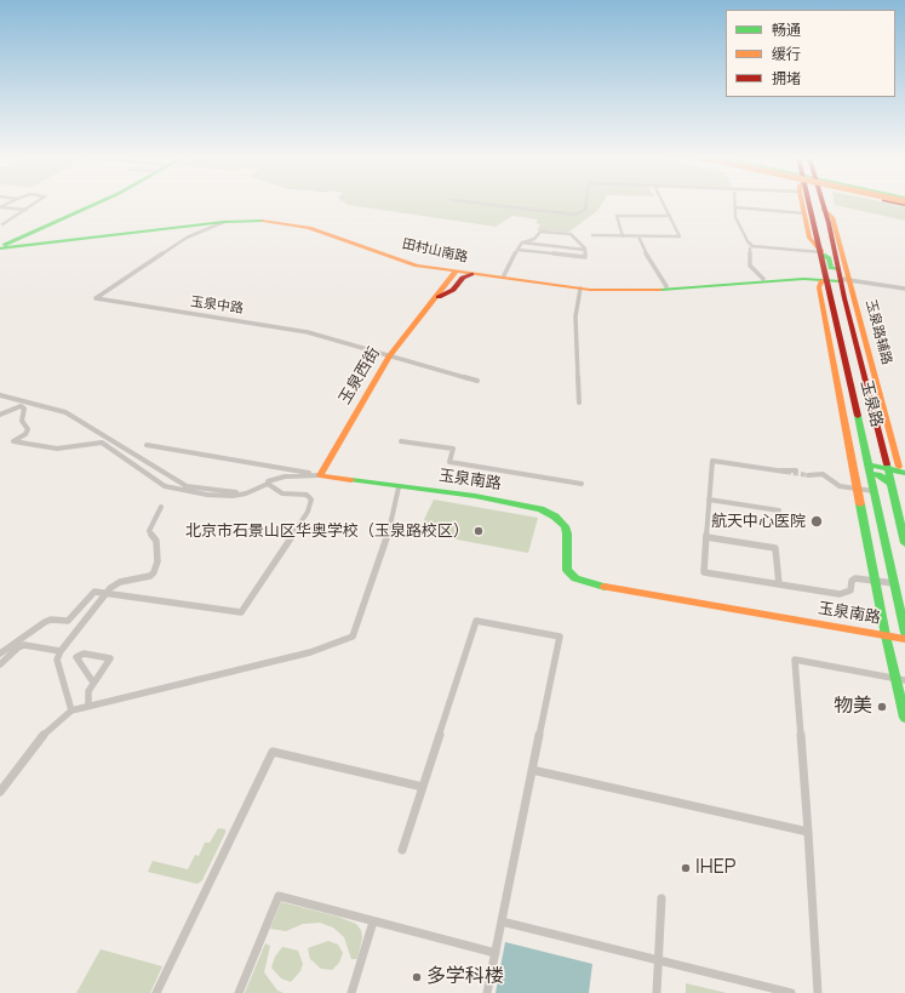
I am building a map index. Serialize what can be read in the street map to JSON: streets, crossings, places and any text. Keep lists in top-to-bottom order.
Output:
{
  "streets": {
    "main road": [
      "田村山南路",
      "玉泉路辅路",
      "玉泉西街",
      "玉泉路",
      "玉泉南路"
    ],
    "street": ["玉泉中路"]
  },
  "crossings": [
    ["田村山南路", "玉泉中路"],
    ["田村山南路", "玉泉路辅路"],
    ["田村山南路", "玉泉西街"],
    ["田村山南路", "玉泉路"],
    ["玉泉中路", "玉泉西街"],
    ["玉泉路辅路", "玉泉路"],
    ["玉泉西街", "玉泉南路"]
  ],
  "places": [
    "航天中心医院",
    "北京市石景山区华奥学校（玉泉路校区）",
    "物美",
    "IHEP",
    "多学科楼"
  ],
  "legend": ["畅通", "缓行", "拥堵"]
}
